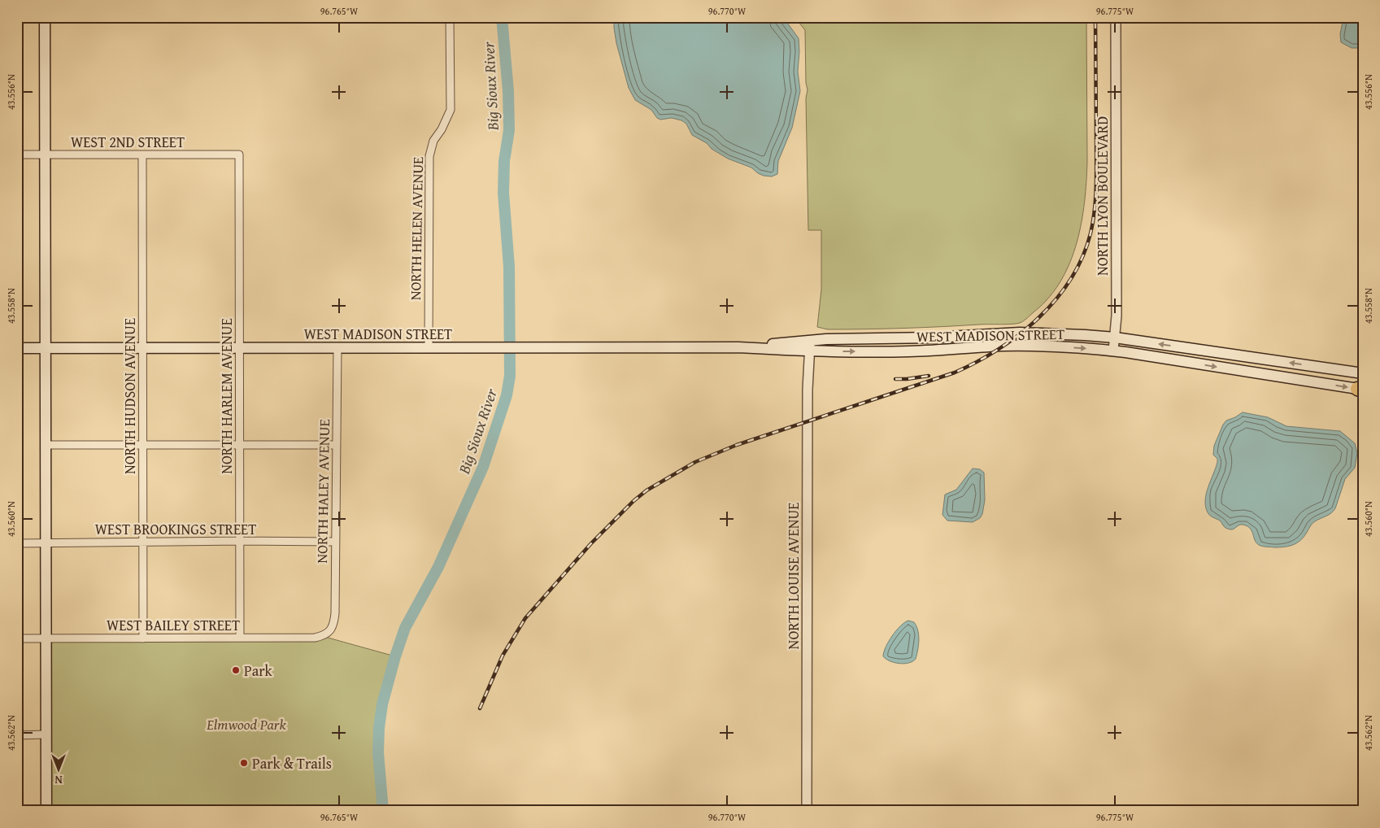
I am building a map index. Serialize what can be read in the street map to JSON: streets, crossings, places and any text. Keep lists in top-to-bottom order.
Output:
{
  "streets": {
    "main road": ["WEST MADISON STREET"],
    "street": [
      "WEST 2ND STREET",
      "NORTH LYON BOULEVARD",
      "NORTH HELEN AVENUE",
      "NORTH HUDSON AVENUE",
      "NORTH HARLEM AVENUE",
      "NORTH HALEY AVENUE",
      "WEST BROOKINGS STREET",
      "NORTH LOUISE AVENUE",
      "WEST BAILEY STREET"
    ]
  },
  "crossings": [
    ["WEST 2ND STREET", "NORTH HUDSON AVENUE"],
    ["WEST 2ND STREET", "NORTH HARLEM AVENUE"],
    ["NORTH LYON BOULEVARD", "WEST MADISON STREET"],
    ["NORTH HELEN AVENUE", "WEST MADISON STREET"],
    ["WEST MADISON STREET", "NORTH HUDSON AVENUE"],
    ["WEST MADISON STREET", "NORTH HARLEM AVENUE"],
    ["WEST MADISON STREET", "NORTH HALEY AVENUE"],
    ["WEST MADISON STREET", "NORTH LOUISE AVENUE"],
    ["NORTH HUDSON AVENUE", "WEST BROOKINGS STREET"],
    ["NORTH HUDSON AVENUE", "WEST BAILEY STREET"],
    ["NORTH HARLEM AVENUE", "WEST BROOKINGS STREET"],
    ["NORTH HARLEM AVENUE", "WEST BAILEY STREET"],
    ["NORTH HALEY AVENUE", "WEST BROOKINGS STREET"],
    ["NORTH HALEY AVENUE", "WEST BAILEY STREET"]
  ],
  "water": ["Big Sioux River"],
  "parks": ["Elmwood Park"],
  "places": ["Park", "Park & Trails"],
  "north": "bottom",
  "coordinates": [
    "96.765°W",
    "96.770°W",
    "96.775°W",
    "43.556°N",
    "43.558°N",
    "43.560°N",
    "43.562°N"
  ]
}
